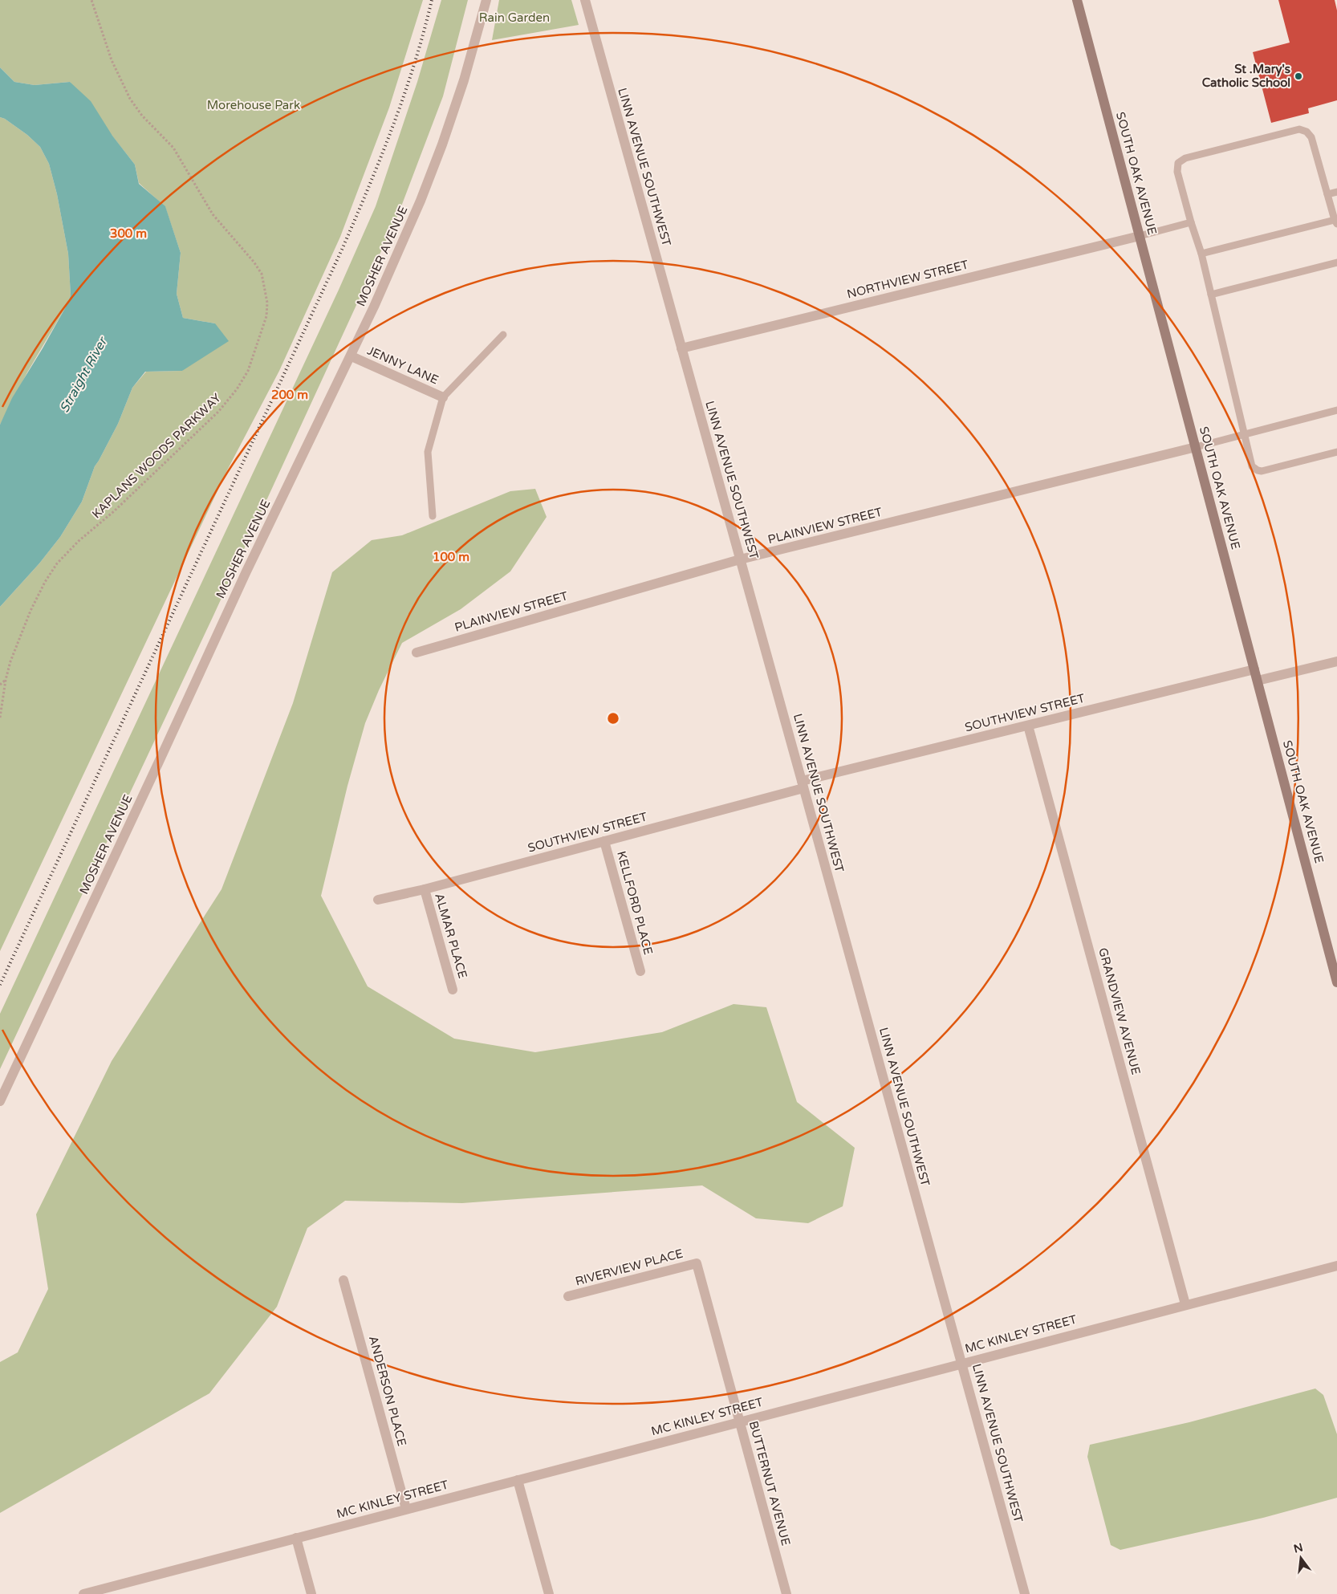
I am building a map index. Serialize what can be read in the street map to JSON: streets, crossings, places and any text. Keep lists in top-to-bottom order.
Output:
{
  "streets": {
    "main road": ["SOUTH OAK AVENUE"],
    "street": [
      "LINN AVENUE SOUTHWEST",
      "MOSHER AVENUE",
      "NORTHVIEW STREET",
      "JENNY LANE",
      "PLAINVIEW STREET",
      "SOUTHVIEW STREET",
      "KELLFORD PLACE",
      "ALMAR PLACE",
      "GRANDVIEW AVENUE",
      "RIVERVIEW PLACE",
      "MC KINLEY STREET",
      "ANDERSON PLACE",
      "BUTTERNUT AVENUE"
    ],
    "path": ["KAPLANS WOODS PARKWAY"]
  },
  "crossings": [
    ["LINN AVENUE SOUTHWEST", "NORTHVIEW STREET"],
    ["LINN AVENUE SOUTHWEST", "PLAINVIEW STREET"],
    ["LINN AVENUE SOUTHWEST", "SOUTHVIEW STREET"],
    ["LINN AVENUE SOUTHWEST", "MC KINLEY STREET"],
    ["SOUTH OAK AVENUE", "NORTHVIEW STREET"],
    ["SOUTH OAK AVENUE", "PLAINVIEW STREET"],
    ["SOUTH OAK AVENUE", "SOUTHVIEW STREET"],
    ["MOSHER AVENUE", "JENNY LANE"],
    ["SOUTHVIEW STREET", "KELLFORD PLACE"],
    ["SOUTHVIEW STREET", "ALMAR PLACE"],
    ["SOUTHVIEW STREET", "GRANDVIEW AVENUE"],
    ["GRANDVIEW AVENUE", "MC KINLEY STREET"],
    ["RIVERVIEW PLACE", "BUTTERNUT AVENUE"],
    ["MC KINLEY STREET", "ANDERSON PLACE"],
    ["MC KINLEY STREET", "BUTTERNUT AVENUE"]
  ],
  "water": ["Straight River"],
  "parks": ["Rain Garden", "Morehouse Park"],
  "places": ["St .Mary's Catholic School"],
  "north": "top",
  "rings": ["300 m", "200 m", "100 m"]
}
